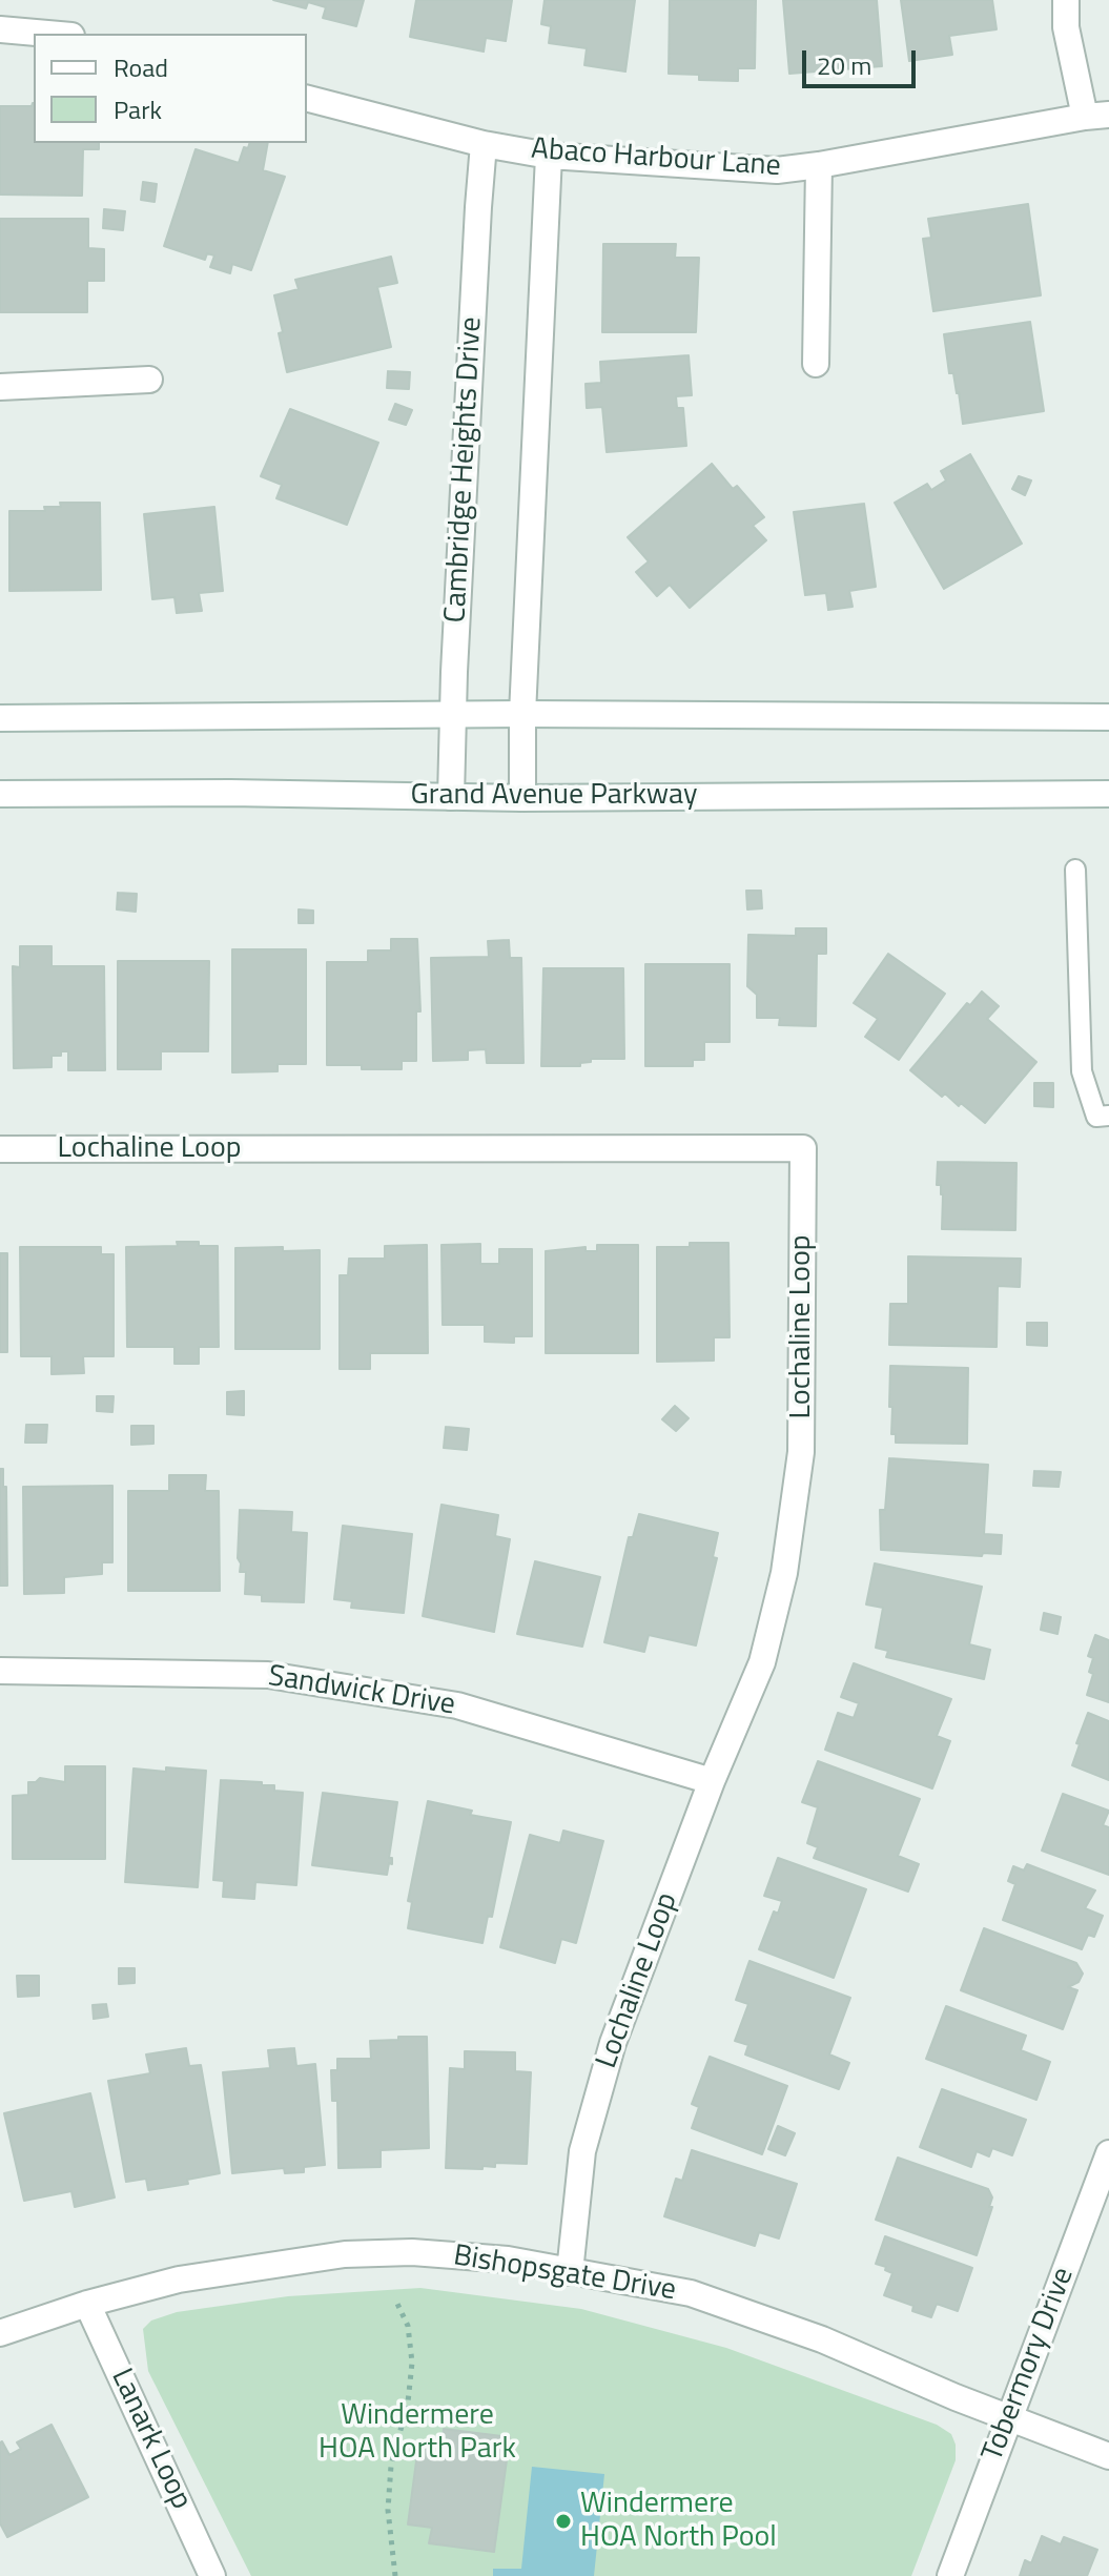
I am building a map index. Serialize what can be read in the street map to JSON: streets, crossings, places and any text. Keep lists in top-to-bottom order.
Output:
{
  "streets": {
    "street": [
      "Abaco Harbour Lane",
      "Cambridge Heights Drive",
      "Grand Avenue Parkway",
      "Lochaline Loop",
      "Sandwick Drive",
      "Bishopsgate Drive",
      "Tobermory Drive",
      "Lanark Loop"
    ]
  },
  "crossings": [
    ["Abaco Harbour Lane", "Cambridge Heights Drive"],
    ["Cambridge Heights Drive", "Grand Avenue Parkway"],
    ["Lochaline Loop", "Sandwick Drive"],
    ["Lochaline Loop", "Bishopsgate Drive"],
    ["Bishopsgate Drive", "Tobermory Drive"],
    ["Bishopsgate Drive", "Lanark Loop"]
  ],
  "parks": ["Windermere HOA North Park"],
  "places": ["Windermere HOA North Pool"],
  "legend": ["Road", "Park"],
  "scale_bar": "20 m"
}
